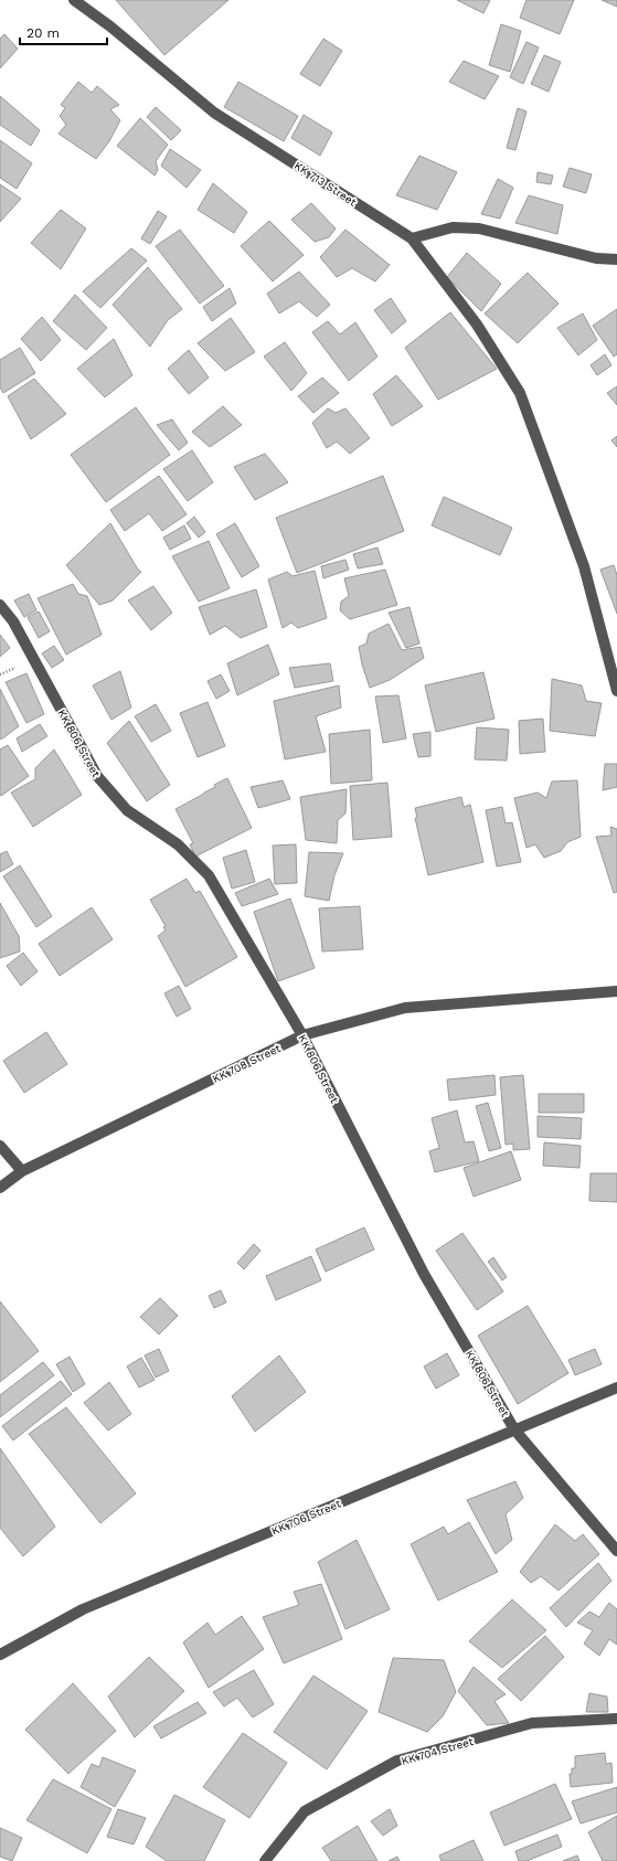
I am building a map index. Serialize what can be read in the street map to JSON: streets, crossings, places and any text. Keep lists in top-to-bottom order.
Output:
{
  "streets": {
    "street": [
      "KK 713 Street",
      "KK 806 Street",
      "KK 708 Street",
      "KK 706 Street",
      "KK 704 Street"
    ]
  },
  "crossings": [
    ["KK 806 Street", "KK 708 Street"],
    ["KK 806 Street", "KK 706 Street"]
  ],
  "scale_bar": "20 m"
}
